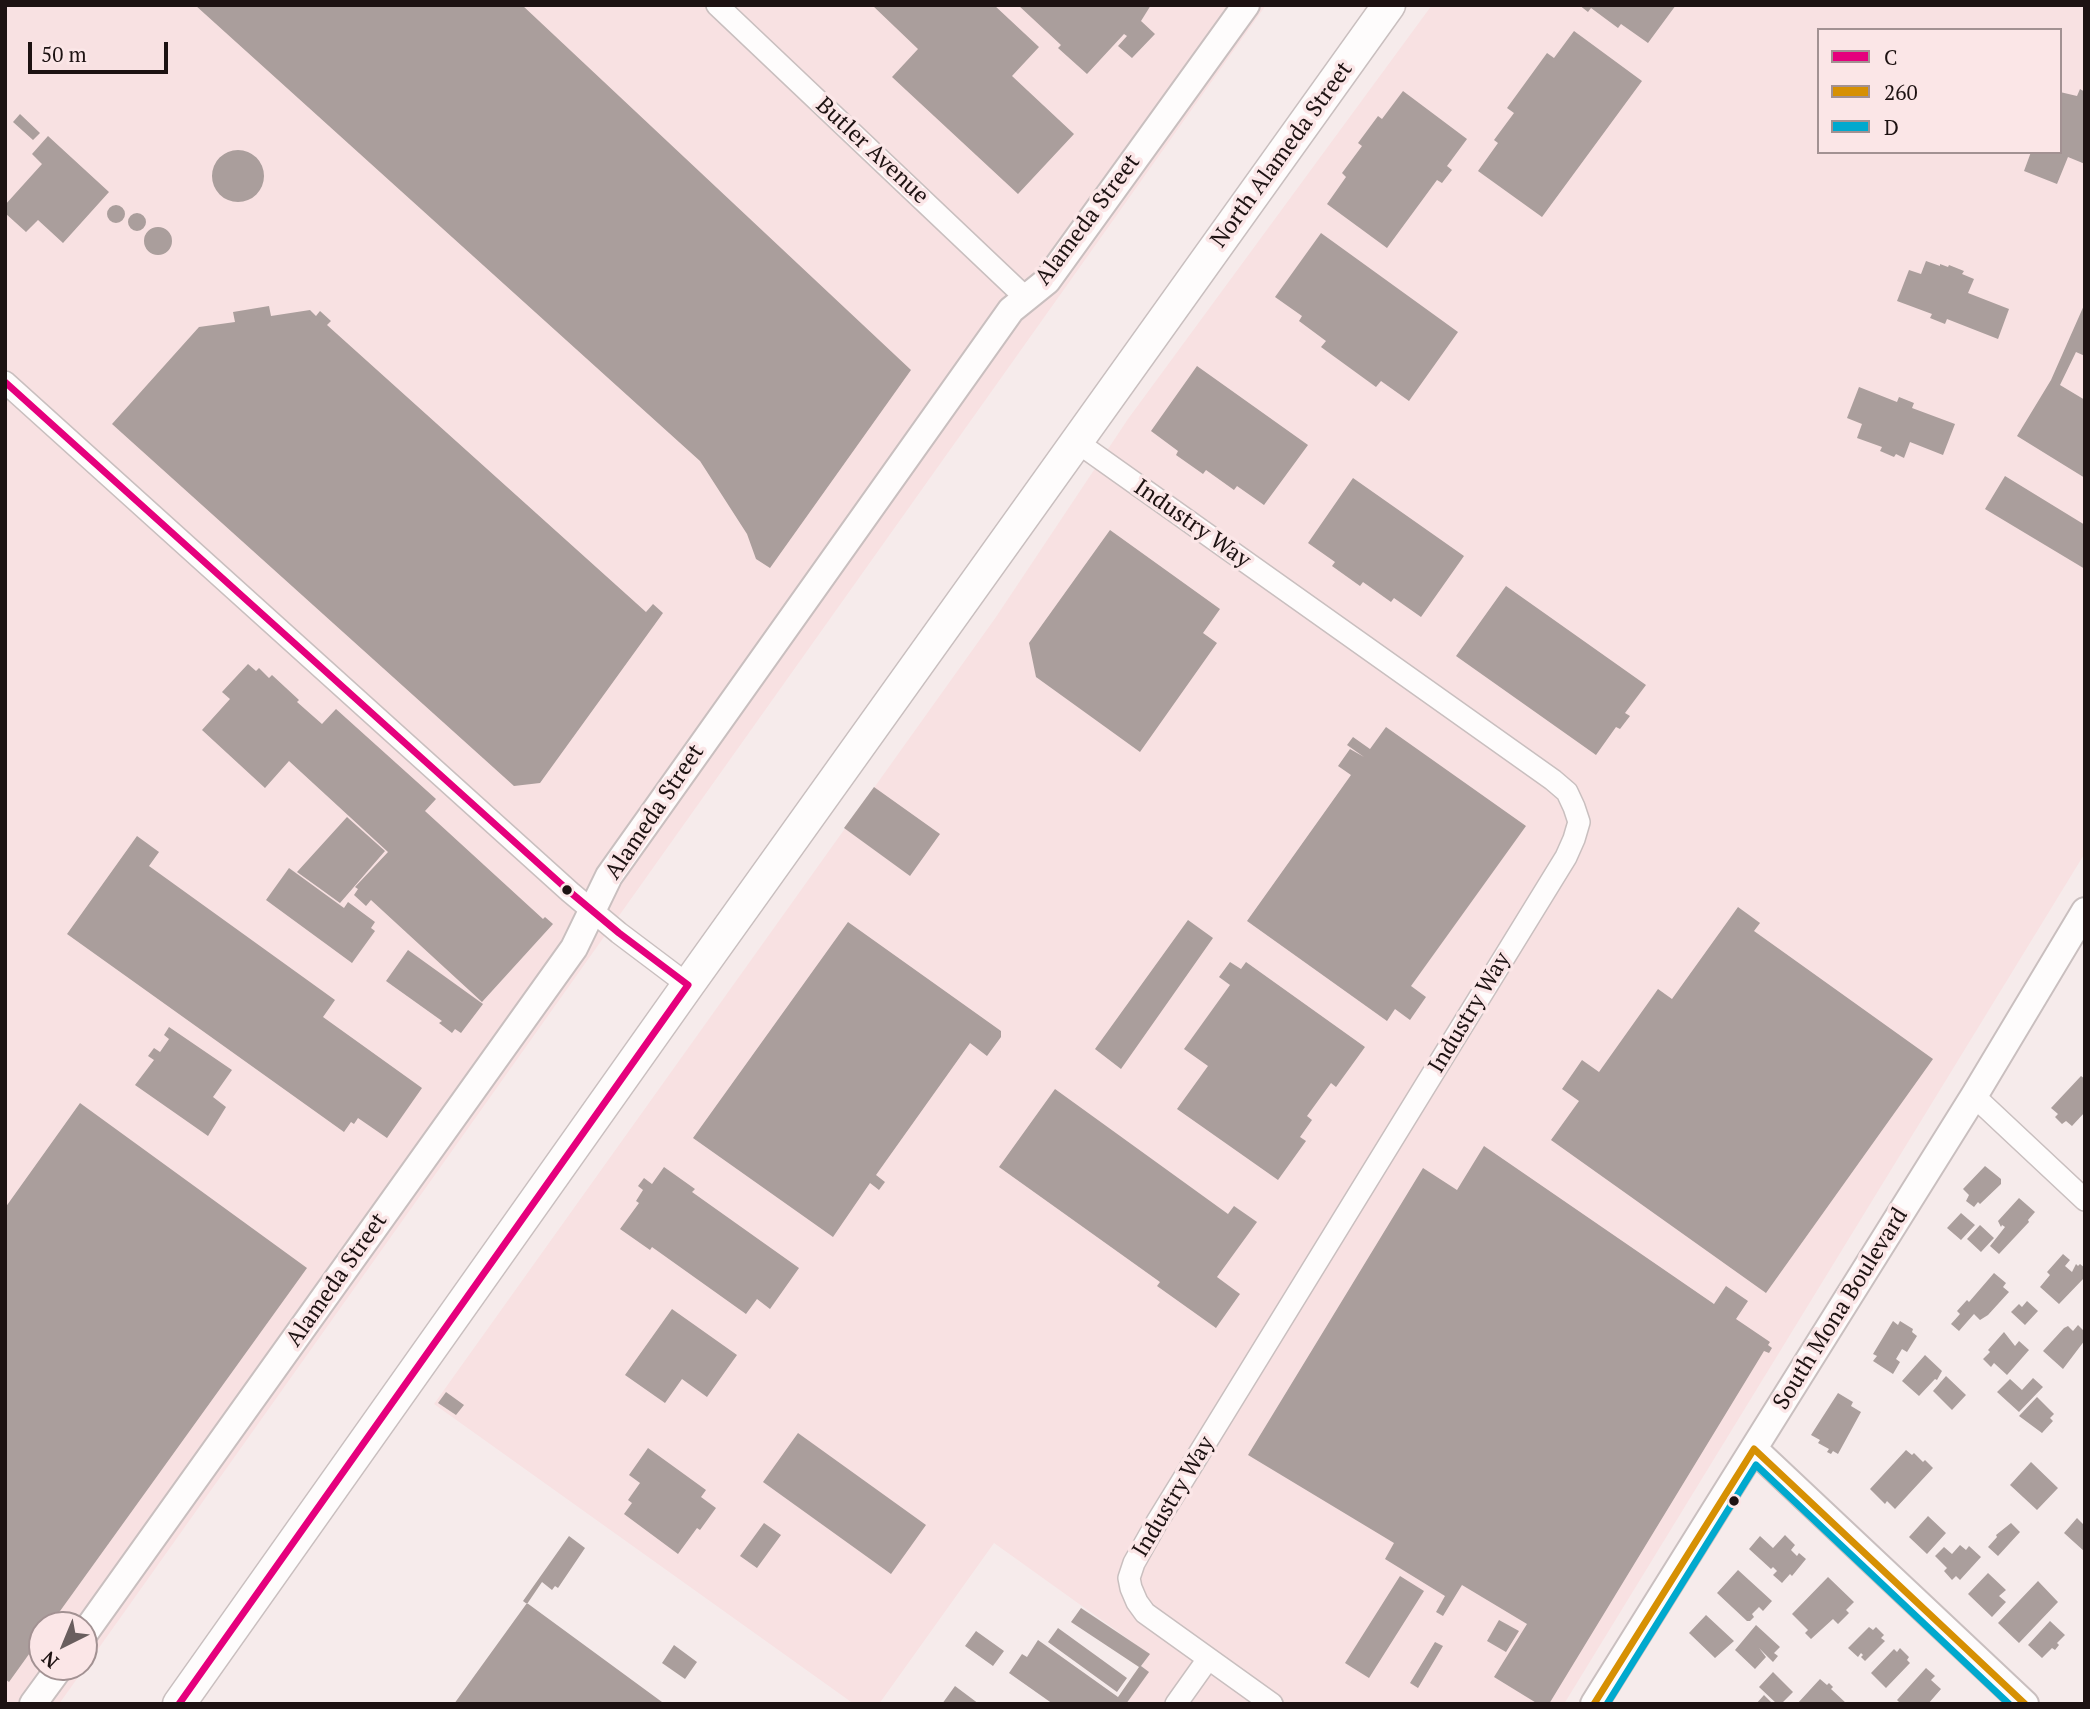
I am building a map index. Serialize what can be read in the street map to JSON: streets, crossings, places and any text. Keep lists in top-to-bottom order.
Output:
{
  "streets": {
    "main road": ["North Alameda Street"],
    "street": [
      "Butler Avenue",
      "Alameda Street",
      "Industry Way",
      "South Mona Boulevard"
    ]
  },
  "crossings": [
    ["Butler Avenue", "Alameda Street"],
    ["North Alameda Street", "Industry Way"]
  ],
  "lines": ["transit line C", "transit line 260", "transit line D"],
  "legend": ["C", "260", "D"],
  "scale_bar": "50 m",
  "north": "bottom left"
}
